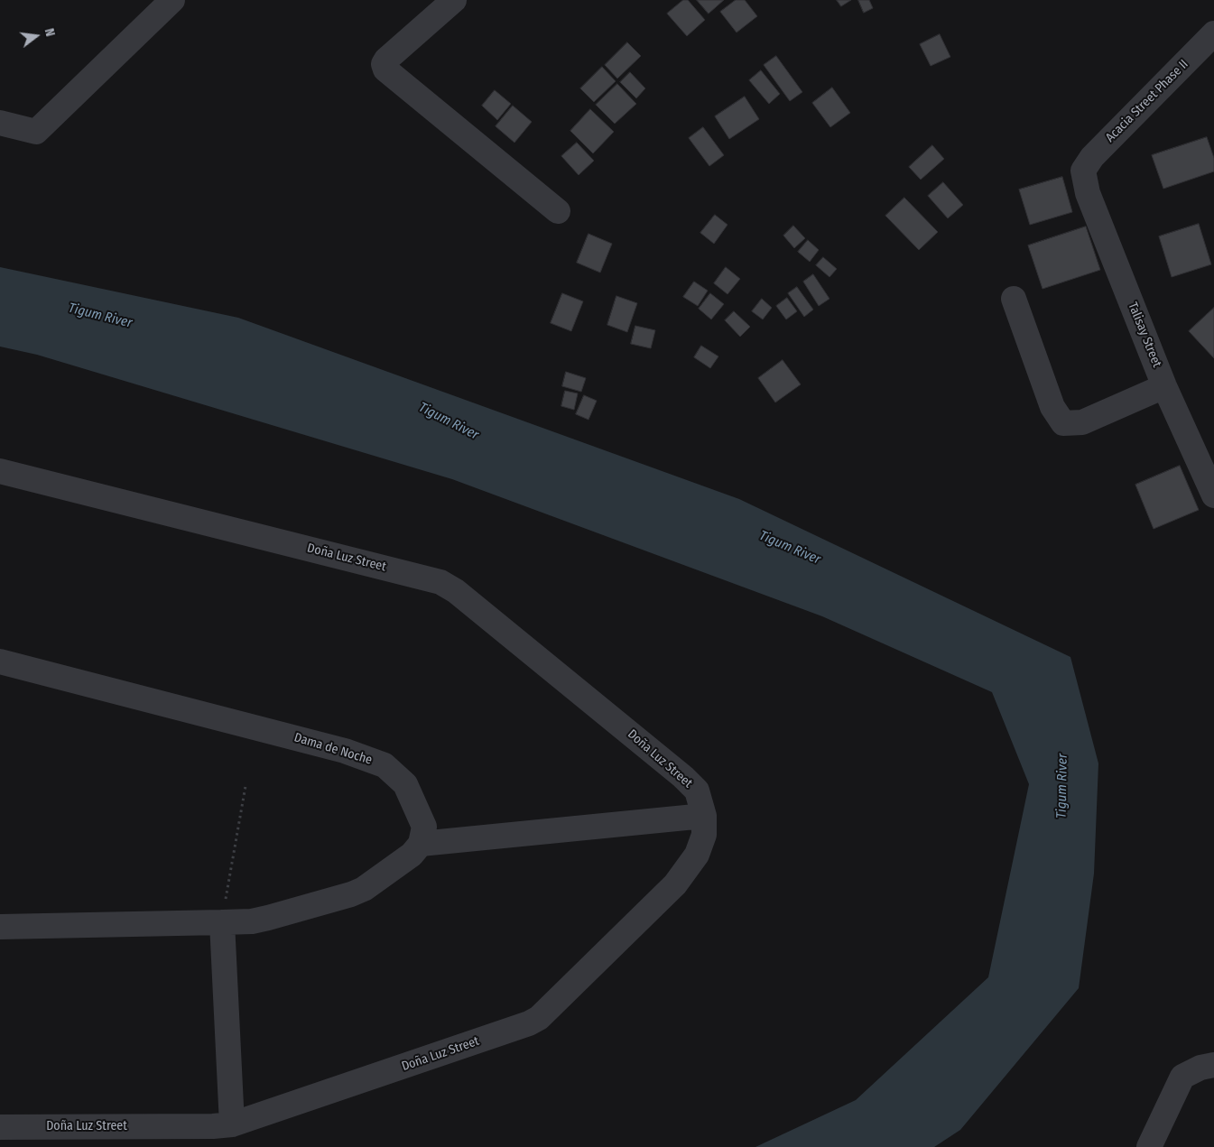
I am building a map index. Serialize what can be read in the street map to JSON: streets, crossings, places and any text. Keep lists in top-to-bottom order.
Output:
{
  "streets": {
    "street": [
      "Acacia Street Phase II",
      "Talisay Street",
      "Doña Luz Street",
      "Dama de Noche"
    ]
  },
  "crossings": [
    ["Acacia Street Phase II", "Talisay Street"]
  ],
  "water": ["Tigum River"],
  "north": "right"
}
